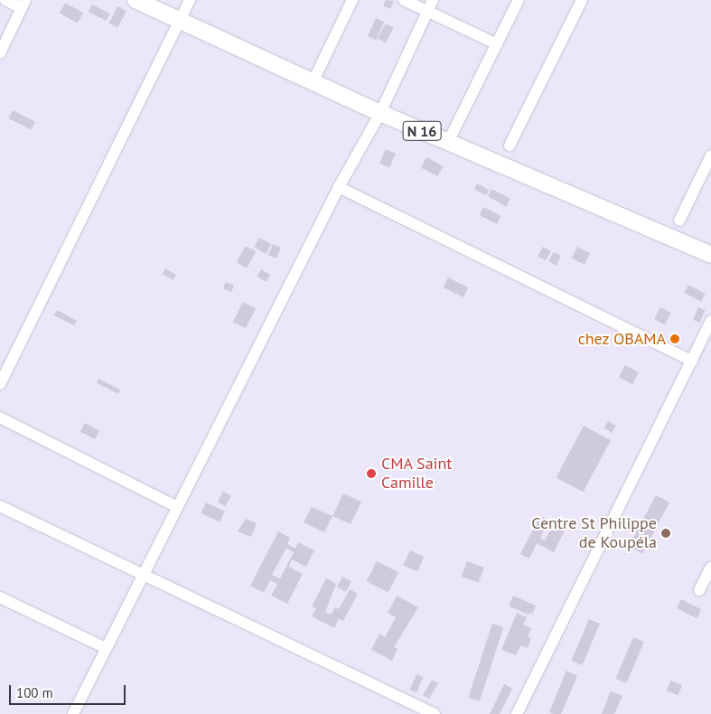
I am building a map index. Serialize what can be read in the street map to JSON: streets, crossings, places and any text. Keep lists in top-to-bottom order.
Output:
{
  "streets": {
    "highway": ["N 16"]
  },
  "places": ["chez OBAMA", "CMA Saint Camille", "Centre St Philippe de Koupéla"],
  "scale_bar": "100 m"
}
